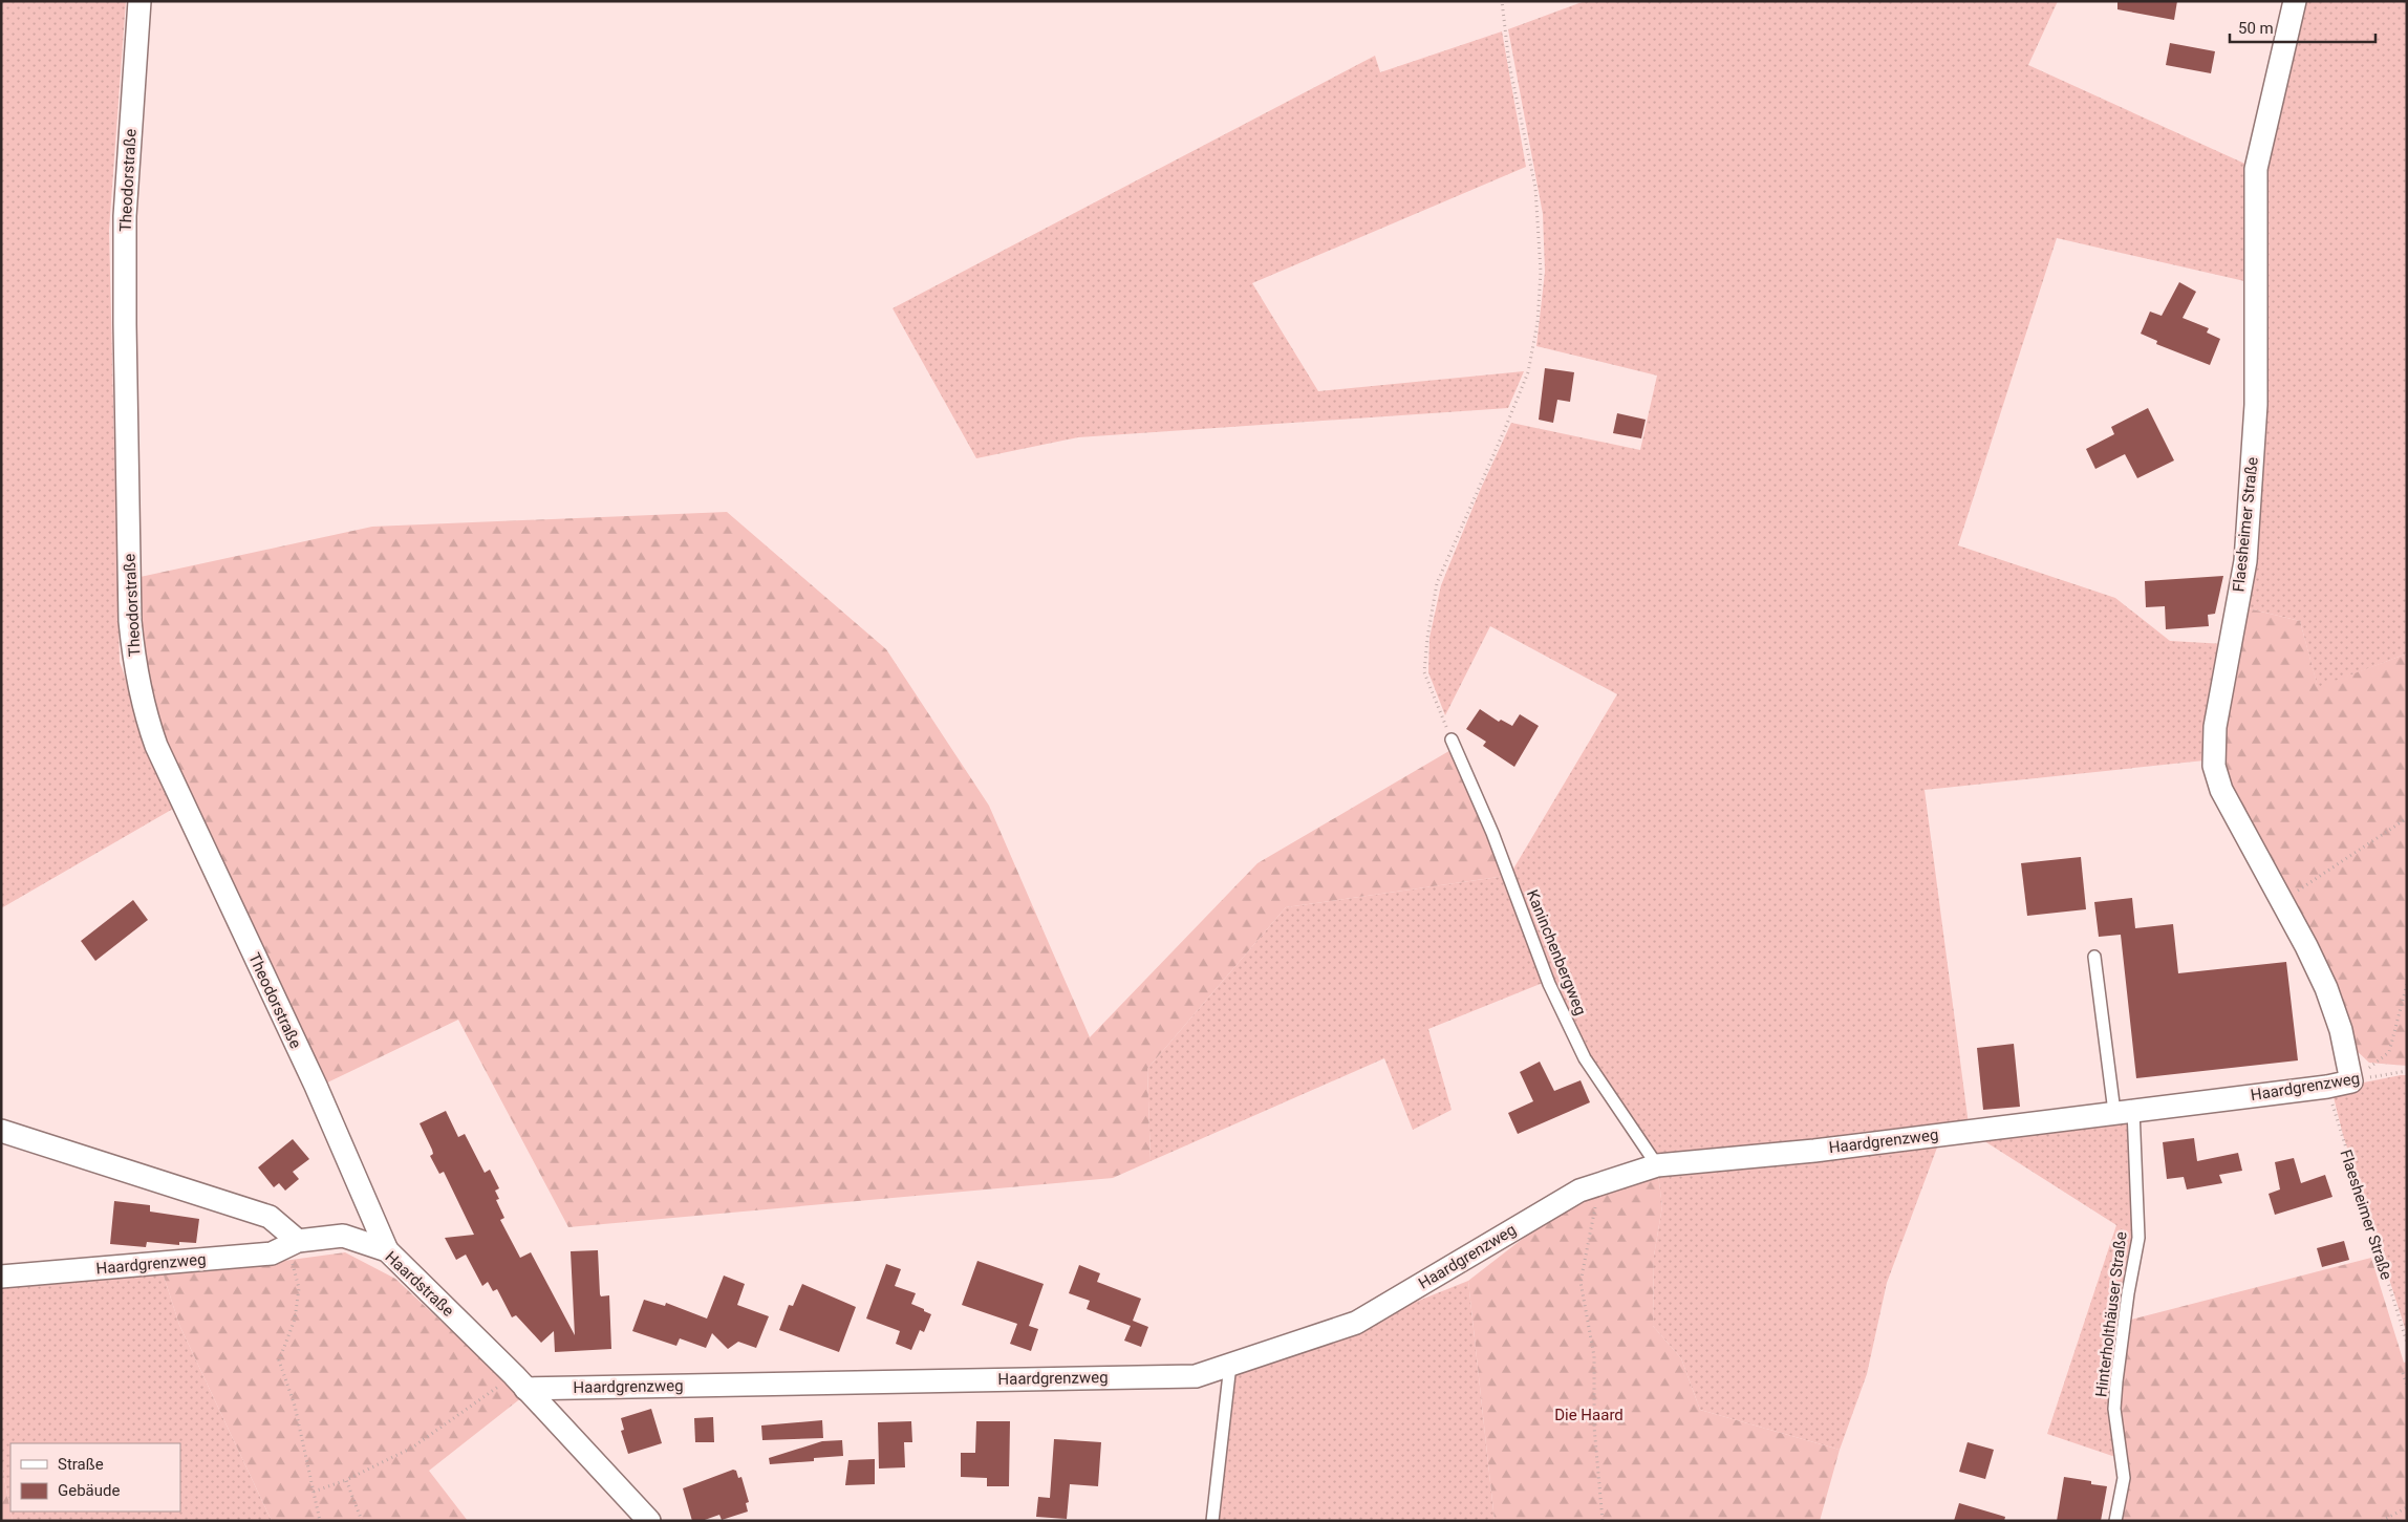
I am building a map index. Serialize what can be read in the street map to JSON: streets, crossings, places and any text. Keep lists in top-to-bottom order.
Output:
{
  "streets": {
    "street": [
      "Theodorstraße",
      "Flaesheimer Straße",
      "Haardgrenzweg",
      "Haardstraße"
    ],
    "lane": ["Kaninchenbergweg", "Hinterholthäuser Straße"]
  },
  "crossings": [
    ["Theodorstraße", "Haardstraße"],
    ["Flaesheimer Straße", "Haardgrenzweg"],
    ["Kaninchenbergweg", "Haardgrenzweg"],
    ["Haardgrenzweg", "Haardstraße"],
    ["Haardgrenzweg", "Hinterholthäuser Straße"]
  ],
  "parks": ["Die Haard"],
  "legend": ["Straße", "Gebäude"],
  "scale_bar": "50 m"
}
